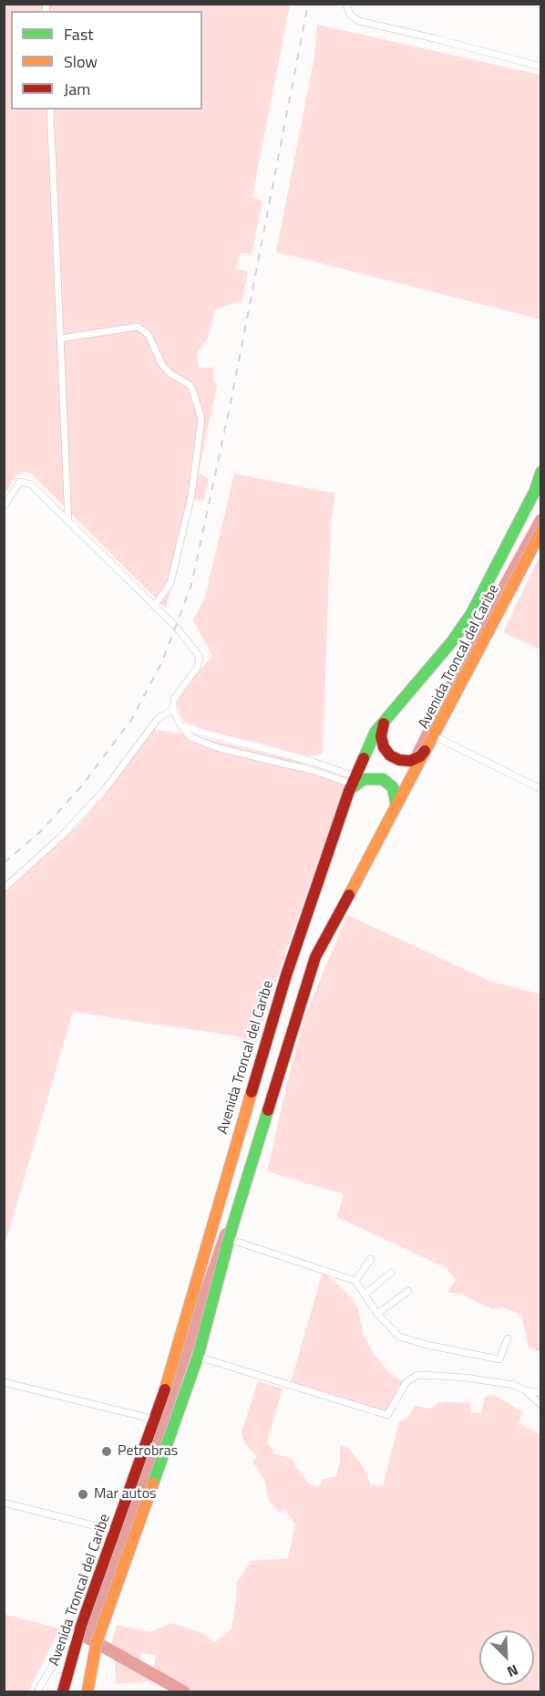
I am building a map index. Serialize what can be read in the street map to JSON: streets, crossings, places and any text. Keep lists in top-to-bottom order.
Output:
{
  "streets": {
    "highway": ["Avenida Troncal del Caribe"]
  },
  "places": ["Petrobras", "Mar autos"],
  "legend": ["Fast", "Slow", "Jam"],
  "north": "bottom right"
}
